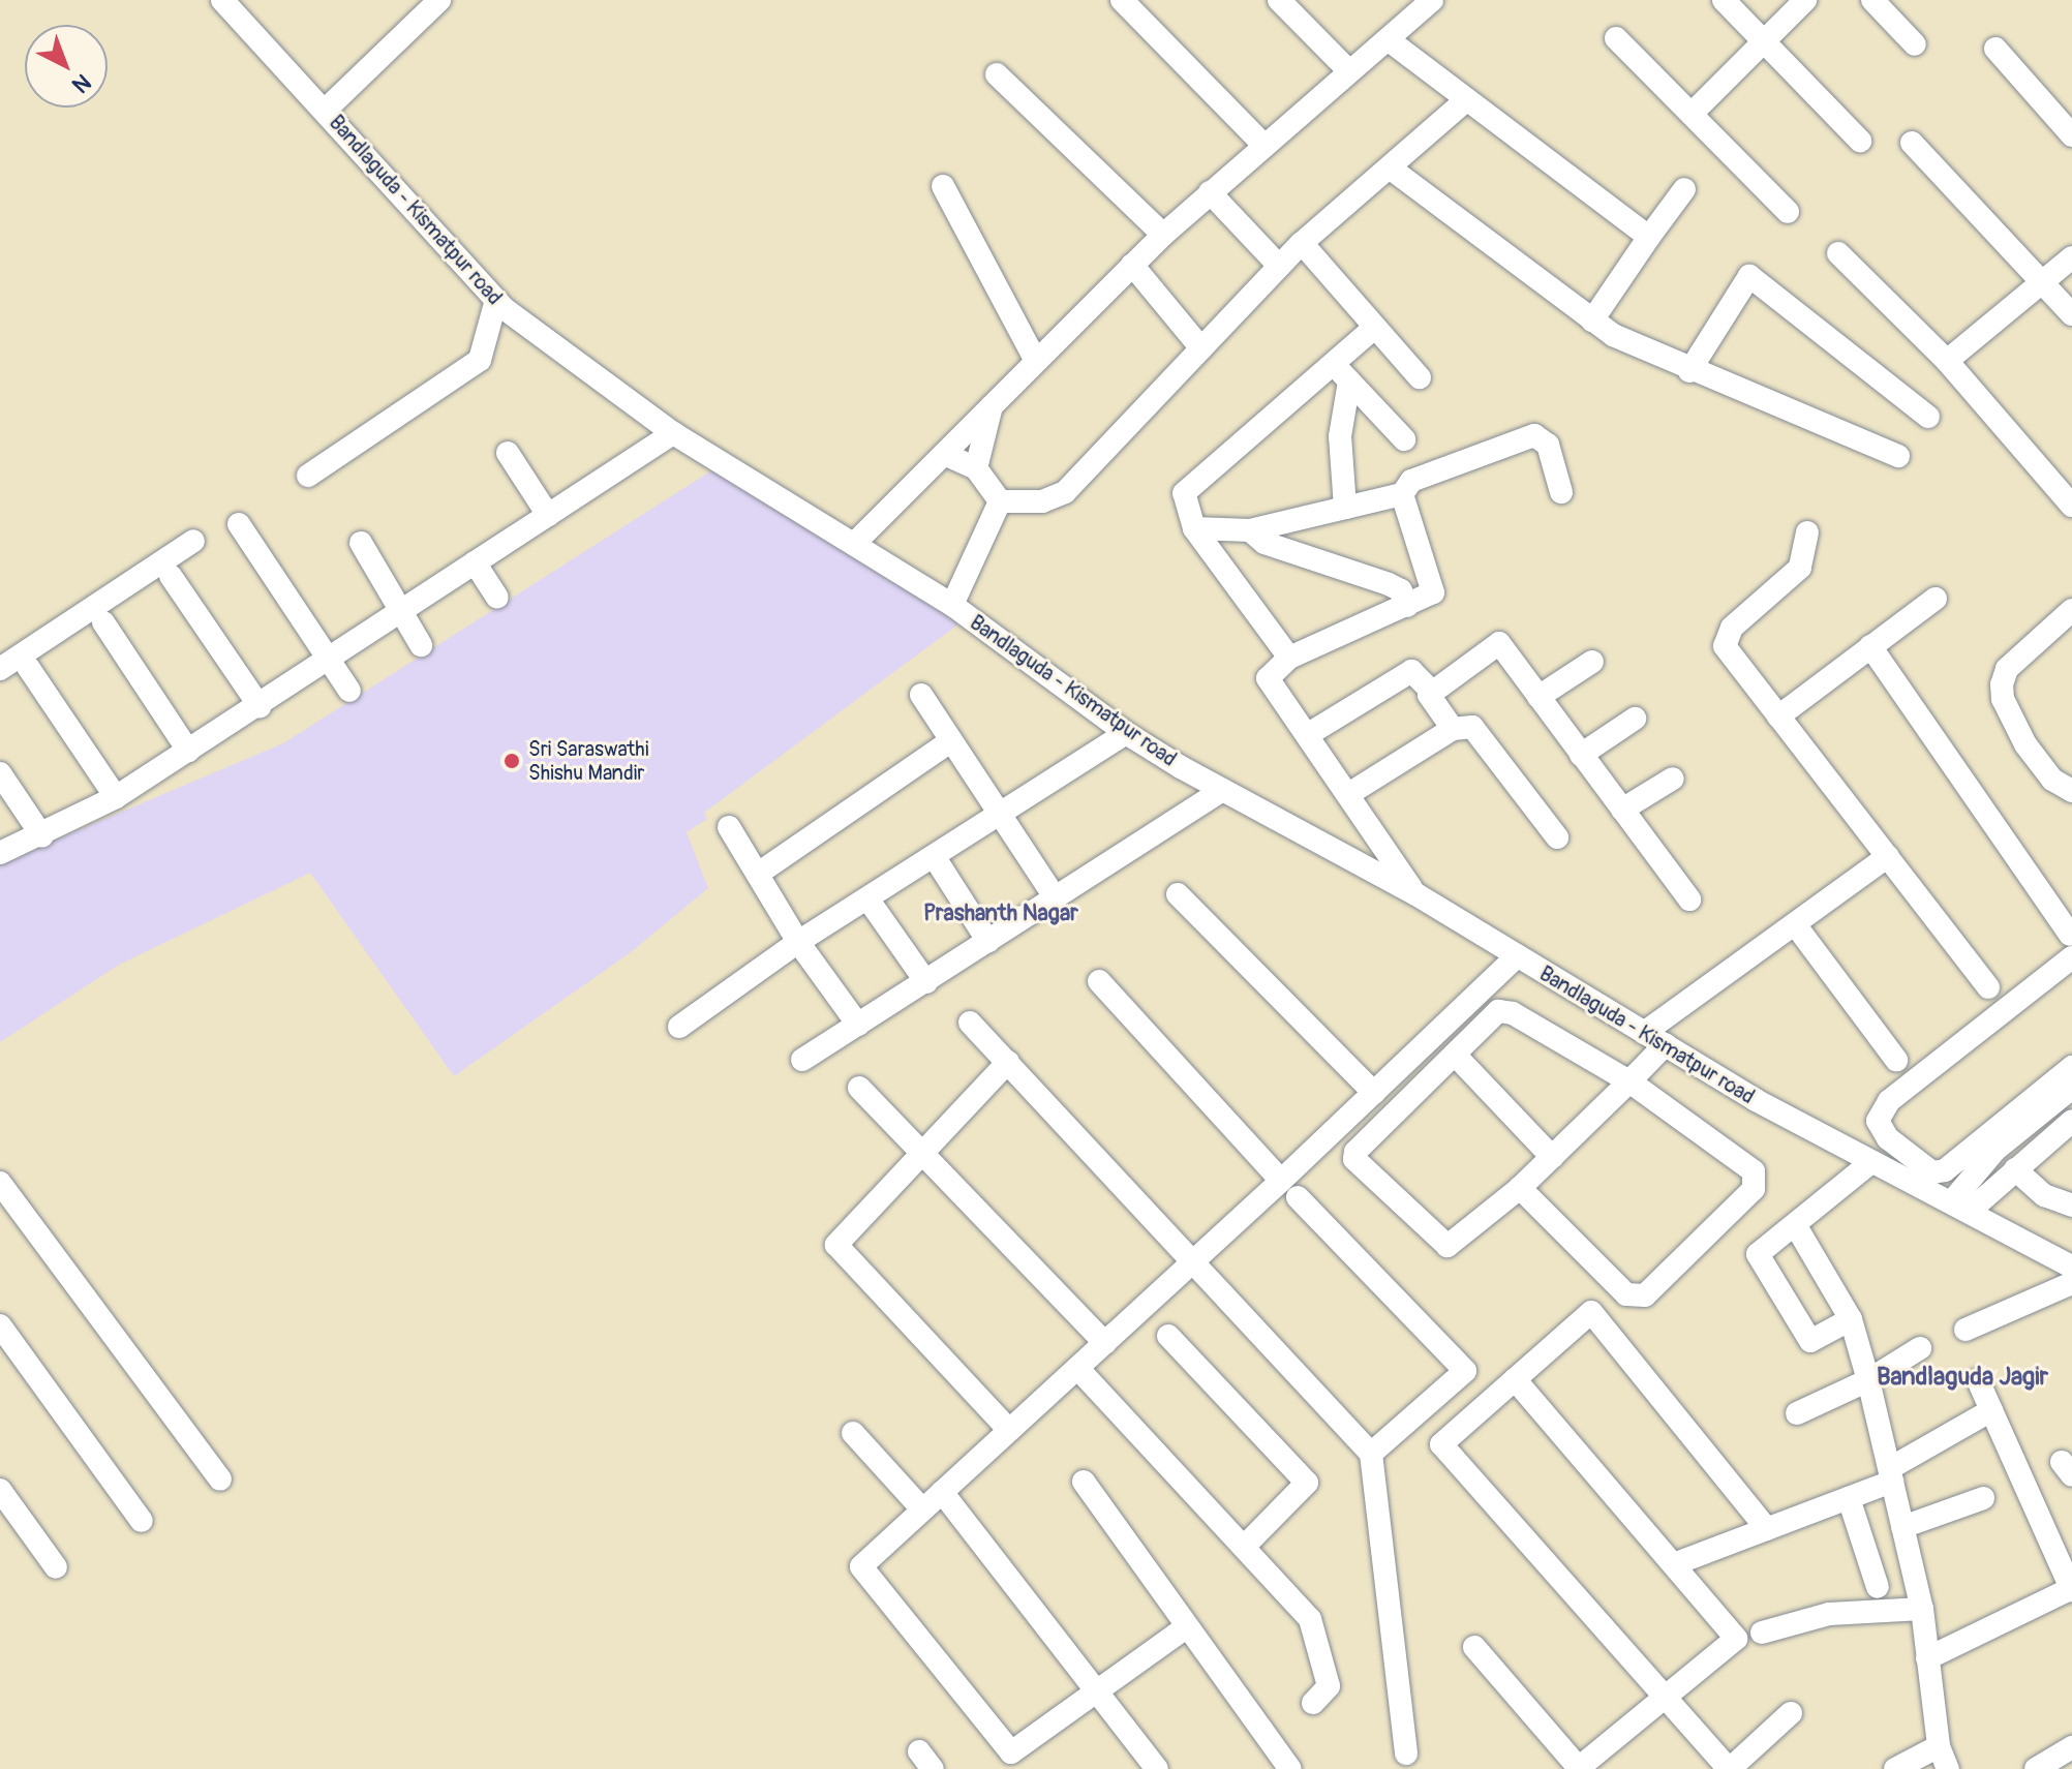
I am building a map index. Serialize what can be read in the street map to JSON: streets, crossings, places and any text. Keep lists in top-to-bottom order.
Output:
{
  "streets": {
    "street": ["Bandlaguda - Kismatpur road"]
  },
  "districts": ["Prashanth Nagar", "Bandlaguda Jagir"],
  "places": ["Sri Saraswathi Shishu Mandir"],
  "north": "bottom right"
}
